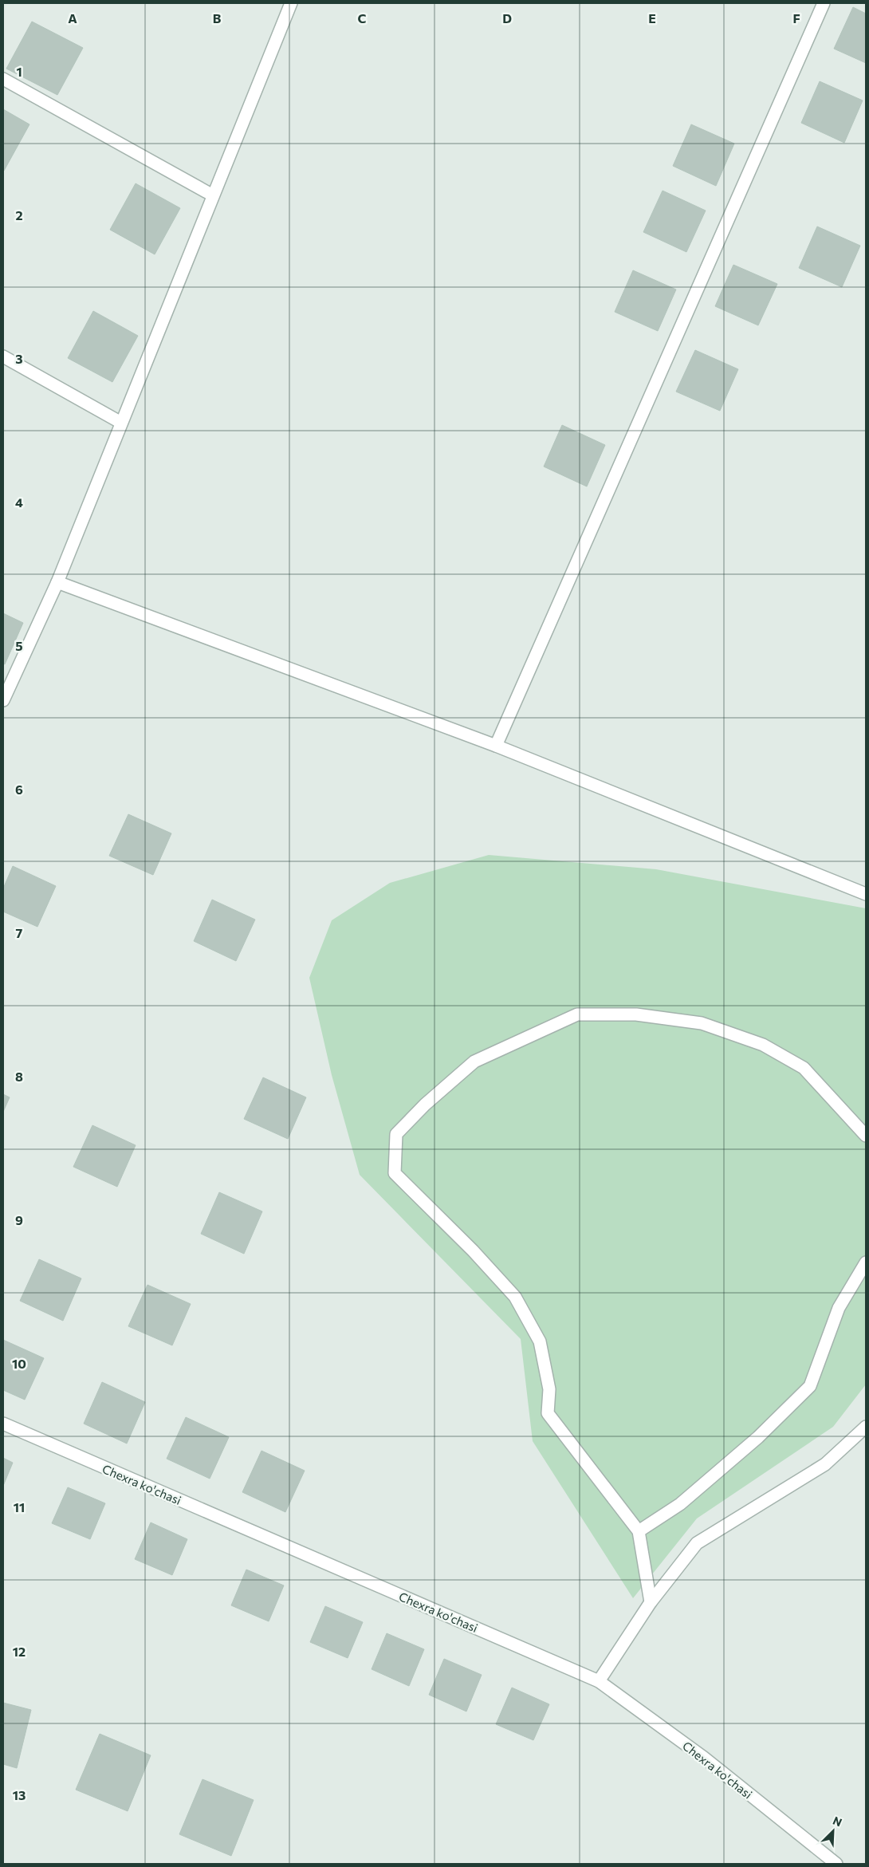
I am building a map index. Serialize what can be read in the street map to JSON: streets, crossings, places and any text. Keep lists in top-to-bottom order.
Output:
{
  "streets": {
    "street": ["Chexra ko'chasi"]
  },
  "north": "top right",
  "grid": {
    "columns": [
      "A",
      "B",
      "C",
      "D",
      "E",
      "F"
    ],
    "rows": [
      "1",
      "2",
      "3",
      "4",
      "5",
      "6",
      "7",
      "8",
      "9",
      "10",
      "11",
      "12",
      "13"
    ]
  }
}
